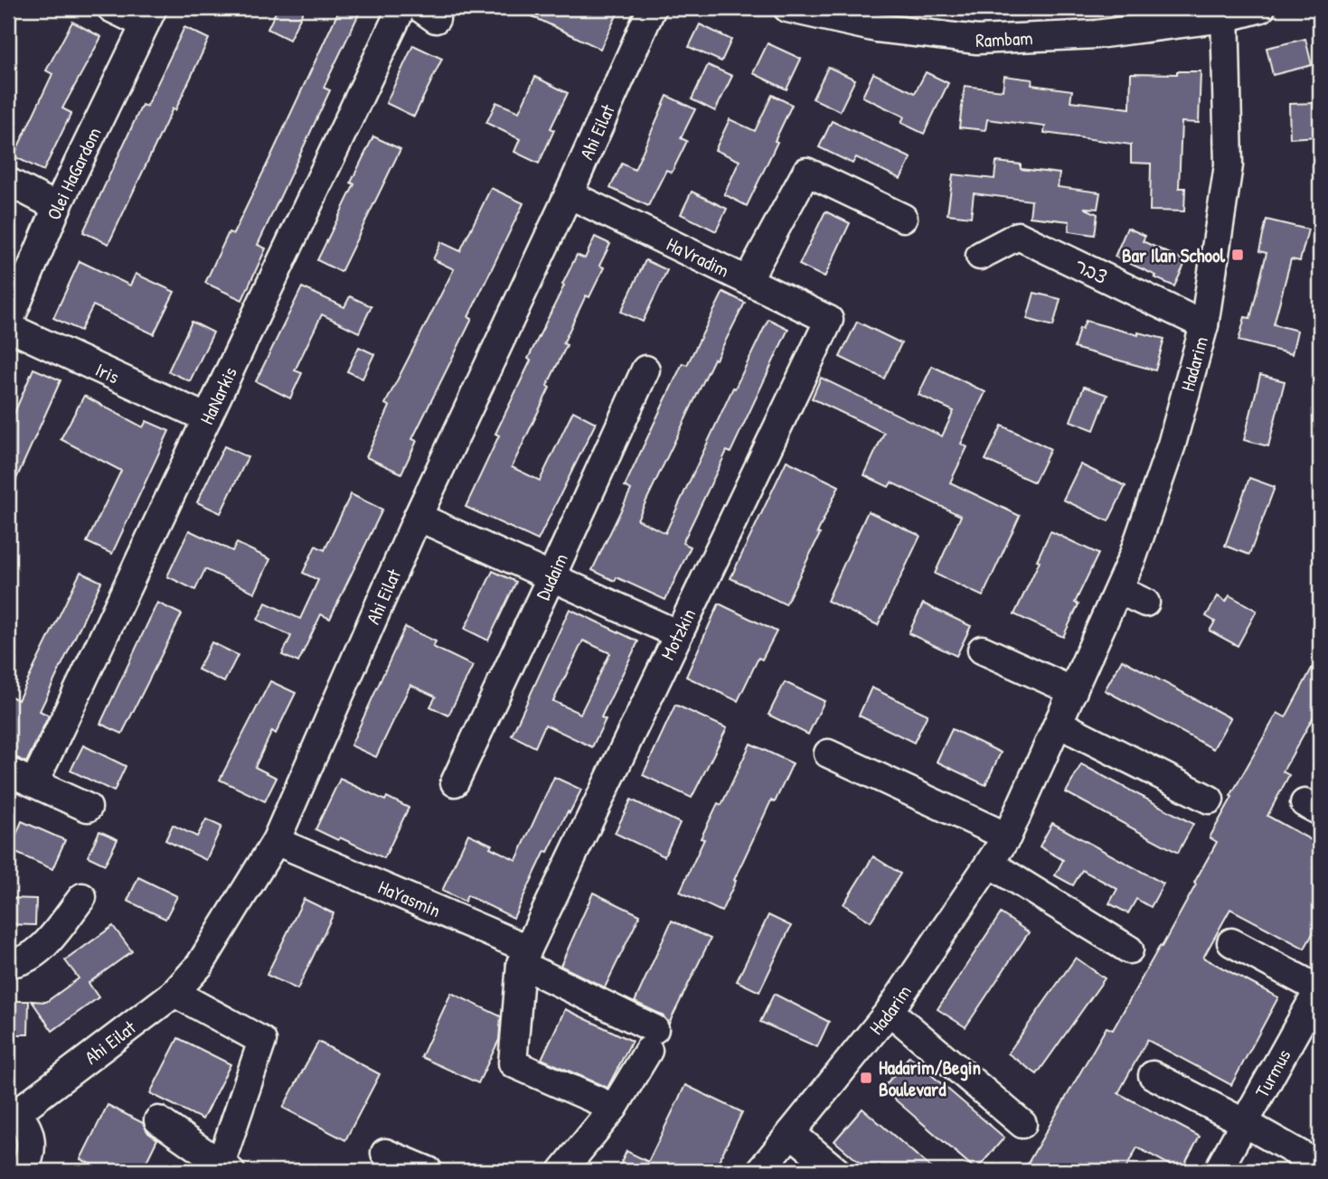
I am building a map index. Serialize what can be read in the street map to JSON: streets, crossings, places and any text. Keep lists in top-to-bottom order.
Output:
{
  "streets": {
    "street": [
      "Rambam",
      "Ahi Eilat",
      "Olei HaGardom",
      "HaVradim",
      "צבר",
      "Hadarim",
      "Iris",
      "HaNarkis",
      "Dudaim",
      "Motzkin",
      "HaYasmin",
      "Turmus"
    ]
  },
  "crossings": [
    ["Rambam", "Hadarim"],
    ["Ahi Eilat", "HaVradim"],
    ["Ahi Eilat", "HaYasmin"],
    ["Olei HaGardom", "Iris"],
    ["HaVradim", "Motzkin"],
    ["צבר", "Hadarim"],
    ["Iris", "HaNarkis"],
    ["Motzkin", "HaYasmin"]
  ],
  "places": {
    "transit": ["Bar Ilan School", "Hadarim/Begin Boulevard"]
  }
}
